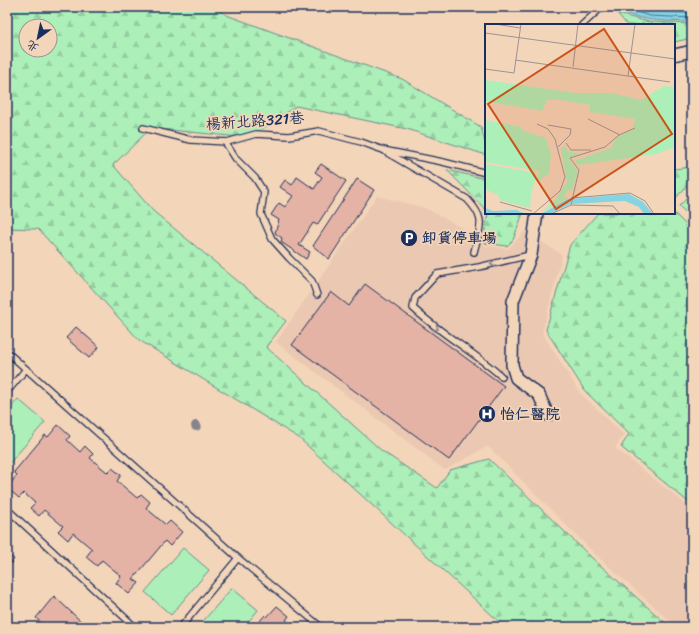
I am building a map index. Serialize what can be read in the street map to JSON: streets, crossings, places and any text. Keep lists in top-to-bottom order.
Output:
{
  "streets": {
    "lane": ["楊新北路321巷"]
  },
  "places": {
    "parking": ["卸貨停車場"],
    "hospital": ["怡仁醫院"]
  },
  "north": "bottom left"
}
